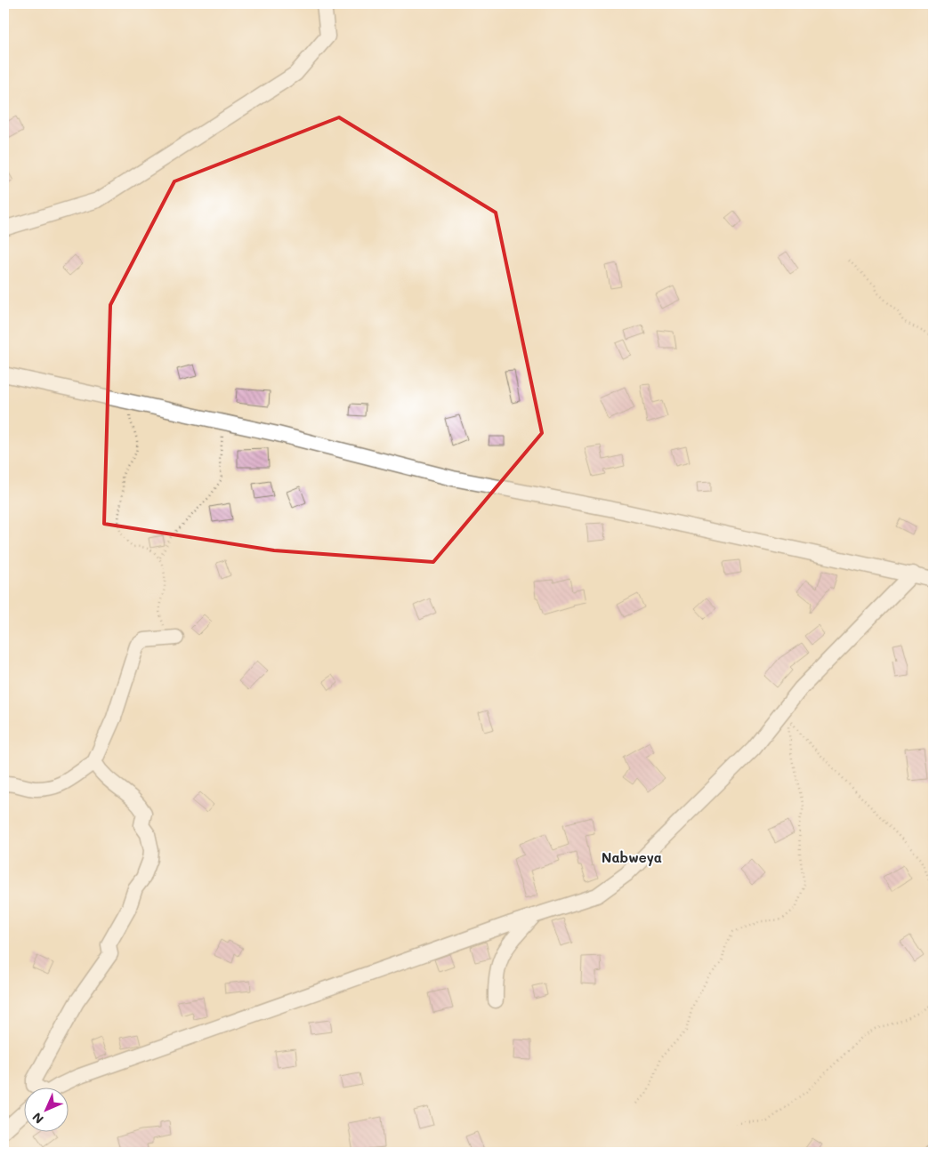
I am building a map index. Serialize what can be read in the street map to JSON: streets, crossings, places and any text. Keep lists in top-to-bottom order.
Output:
{
  "districts": ["Nabweya"],
  "north": "bottom left"
}
